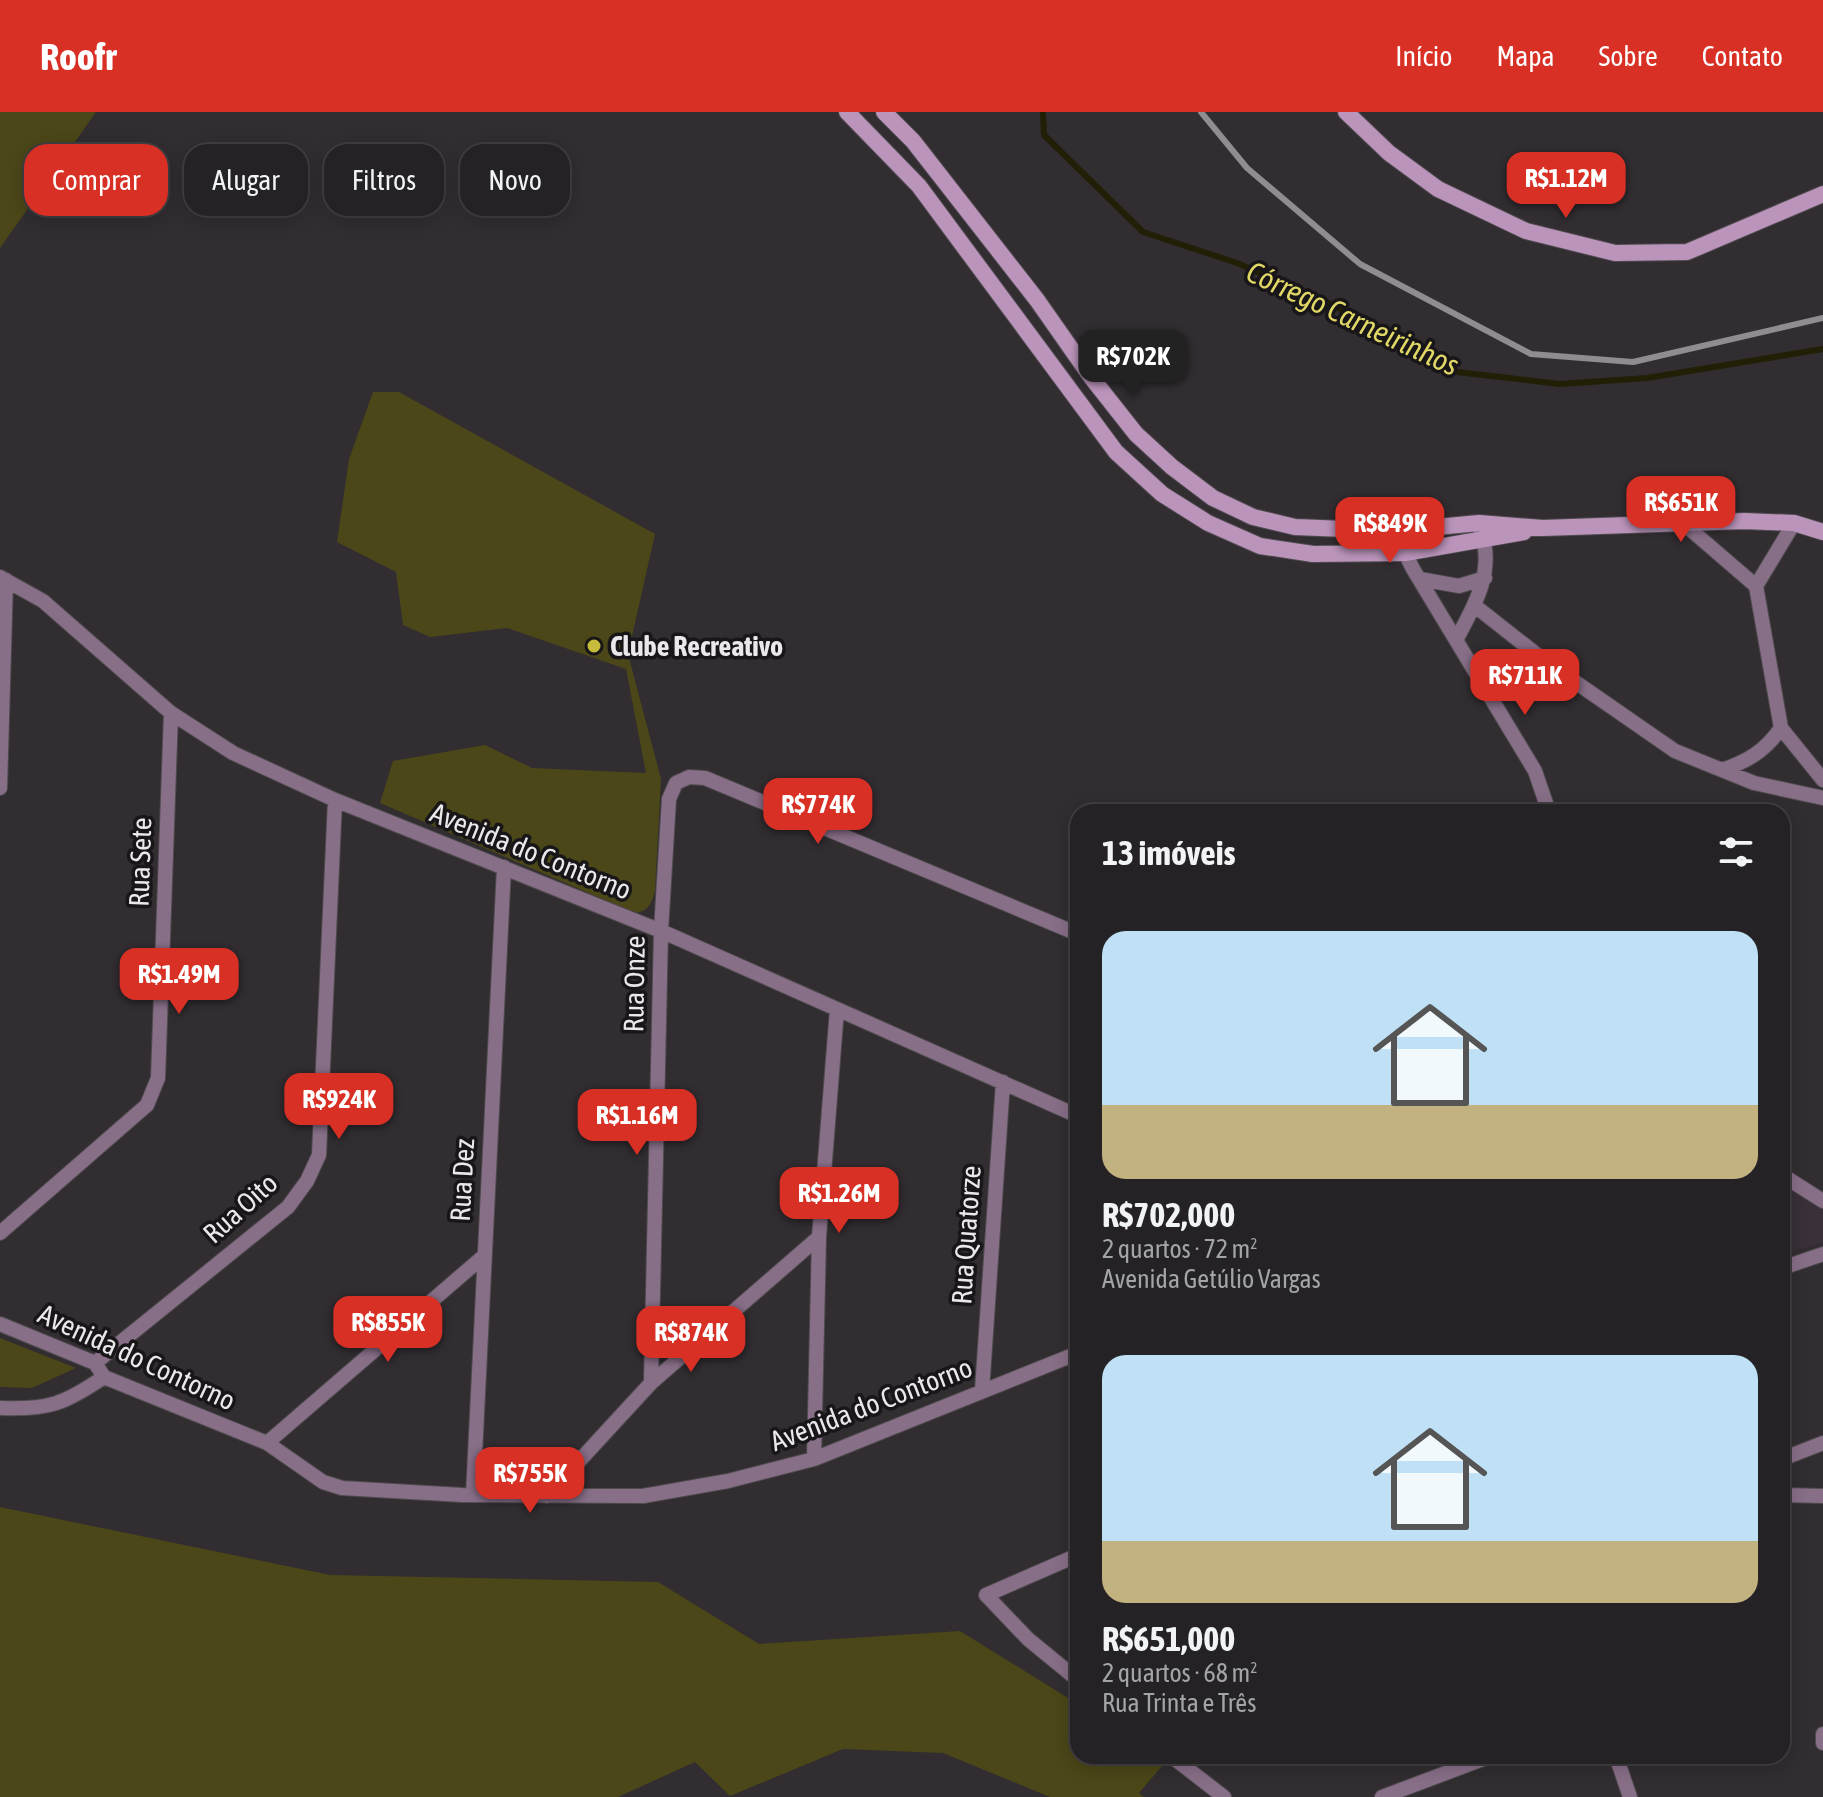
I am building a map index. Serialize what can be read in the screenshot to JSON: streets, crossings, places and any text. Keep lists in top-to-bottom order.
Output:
{
  "streets": {
    "street": [
      "Avenida do Contorno",
      "Rua Sete",
      "Rua Onze",
      "Rua Dez",
      "Rua Oito",
      "Rua Quatorze"
    ]
  },
  "crossings": [
    ["Avenida do Contorno", "Rua Sete"],
    ["Avenida do Contorno", "Rua Onze"],
    ["Avenida do Contorno", "Rua Dez"],
    ["Avenida do Contorno", "Rua Oito"],
    ["Avenida do Contorno", "Rua Quatorze"]
  ],
  "water": ["Córrego Carneirinhos"],
  "places": ["Clube Recreativo"],
  "page": {
    "header": "Roofr",
    "nav": [
      "Início",
      "Mapa",
      "Sobre",
      "Contato"
    ],
    "chip": [
      "Comprar",
      "Alugar",
      "Filtros",
      "Novo"
    ],
    "price": [
      "R$1.12M",
      "R$702K",
      "R$651K",
      "R$849K",
      "R$711K",
      "R$774K",
      "R$1.49M",
      "R$924K",
      "R$1.16M",
      "R$1.26M",
      "R$855K",
      "R$874K",
      "R$755K"
    ],
    "heading": "13 imóveis",
    "list": [
      {
        "name": "R$702,000",
        "note": "2 quartos · 72 m² · Avenida Getúlio Vargas"
      },
      {
        "name": "R$651,000",
        "note": "2 quartos · 68 m² · Rua Trinta e Três"
      }
    ]
  }
}
